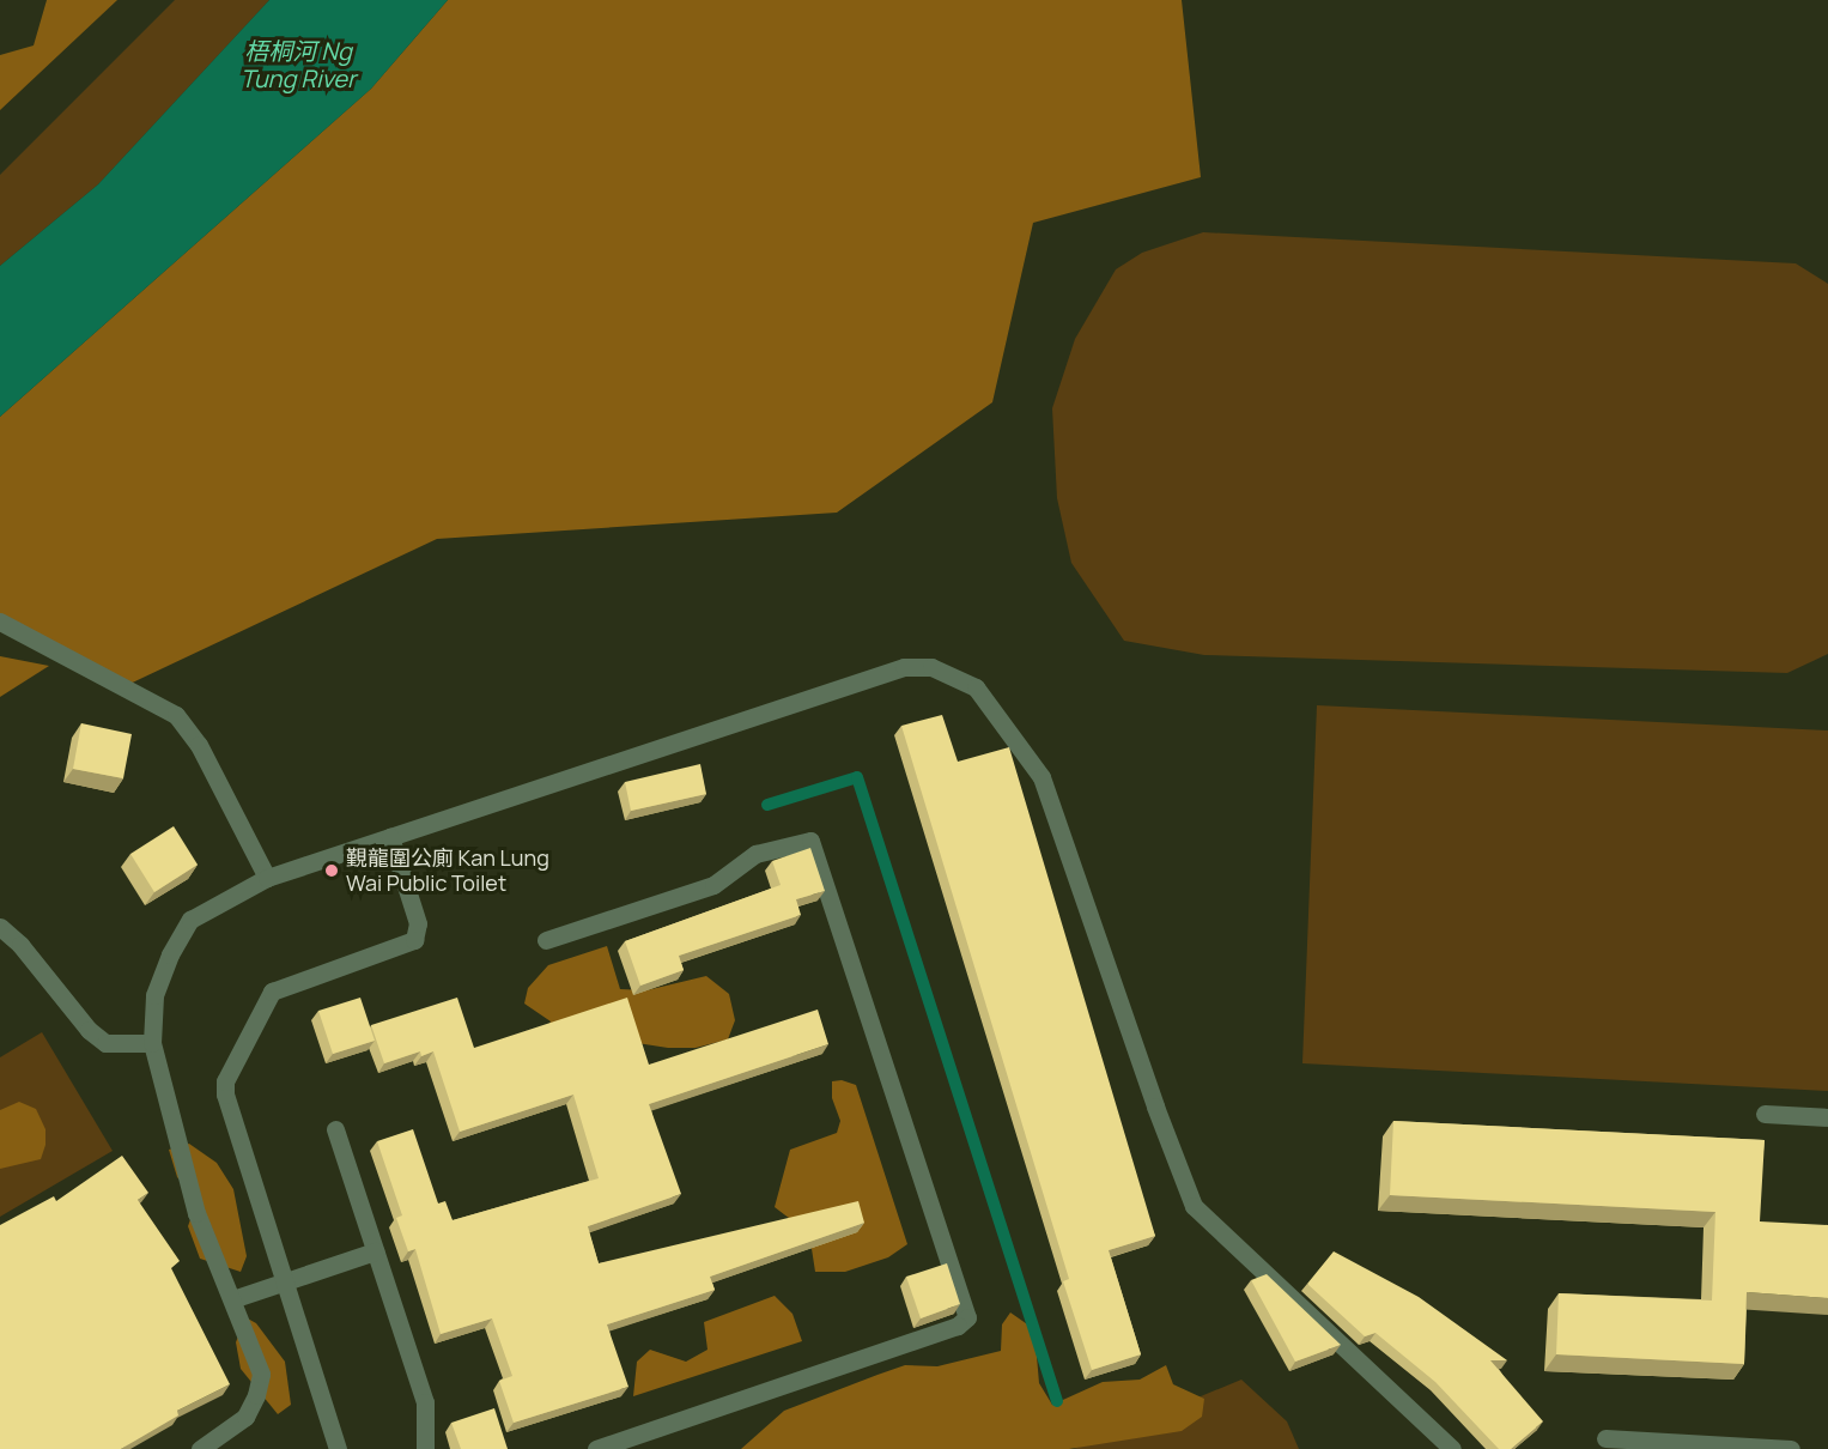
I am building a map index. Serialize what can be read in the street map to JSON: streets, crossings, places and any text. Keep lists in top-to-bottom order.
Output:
{
  "water": ["梧桐河 Ng Tung River"],
  "places": ["覲龍圍公廁 Kan Lung Wai Public Toilet"]
}
